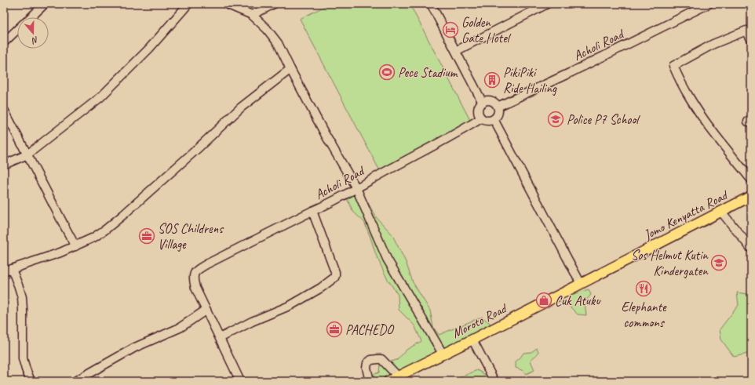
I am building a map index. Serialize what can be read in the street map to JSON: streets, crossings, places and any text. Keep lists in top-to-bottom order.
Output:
{
  "streets": {
    "main road": ["Jomo Kenyatta Road", "Moroto Road"],
    "street": ["Acholi Road"]
  },
  "crossings": [
    ["Jomo Kenyatta Road", "Moroto Road"]
  ],
  "places": {
    "hotel": ["Golden Gate Hotel"],
    "sports": ["Pece Stadium"],
    "building": ["PikiPiki Ride Hailing"],
    "school or university": ["Police P7 School", "Sos Helmut Kutin Kindergaten"],
    "office": ["SOS Childrens Village", "PACHEDO"],
    "restaurant": ["Elephante commons"],
    "shop": ["Cuk Atuku"]
  },
  "north": "bottom"
}
